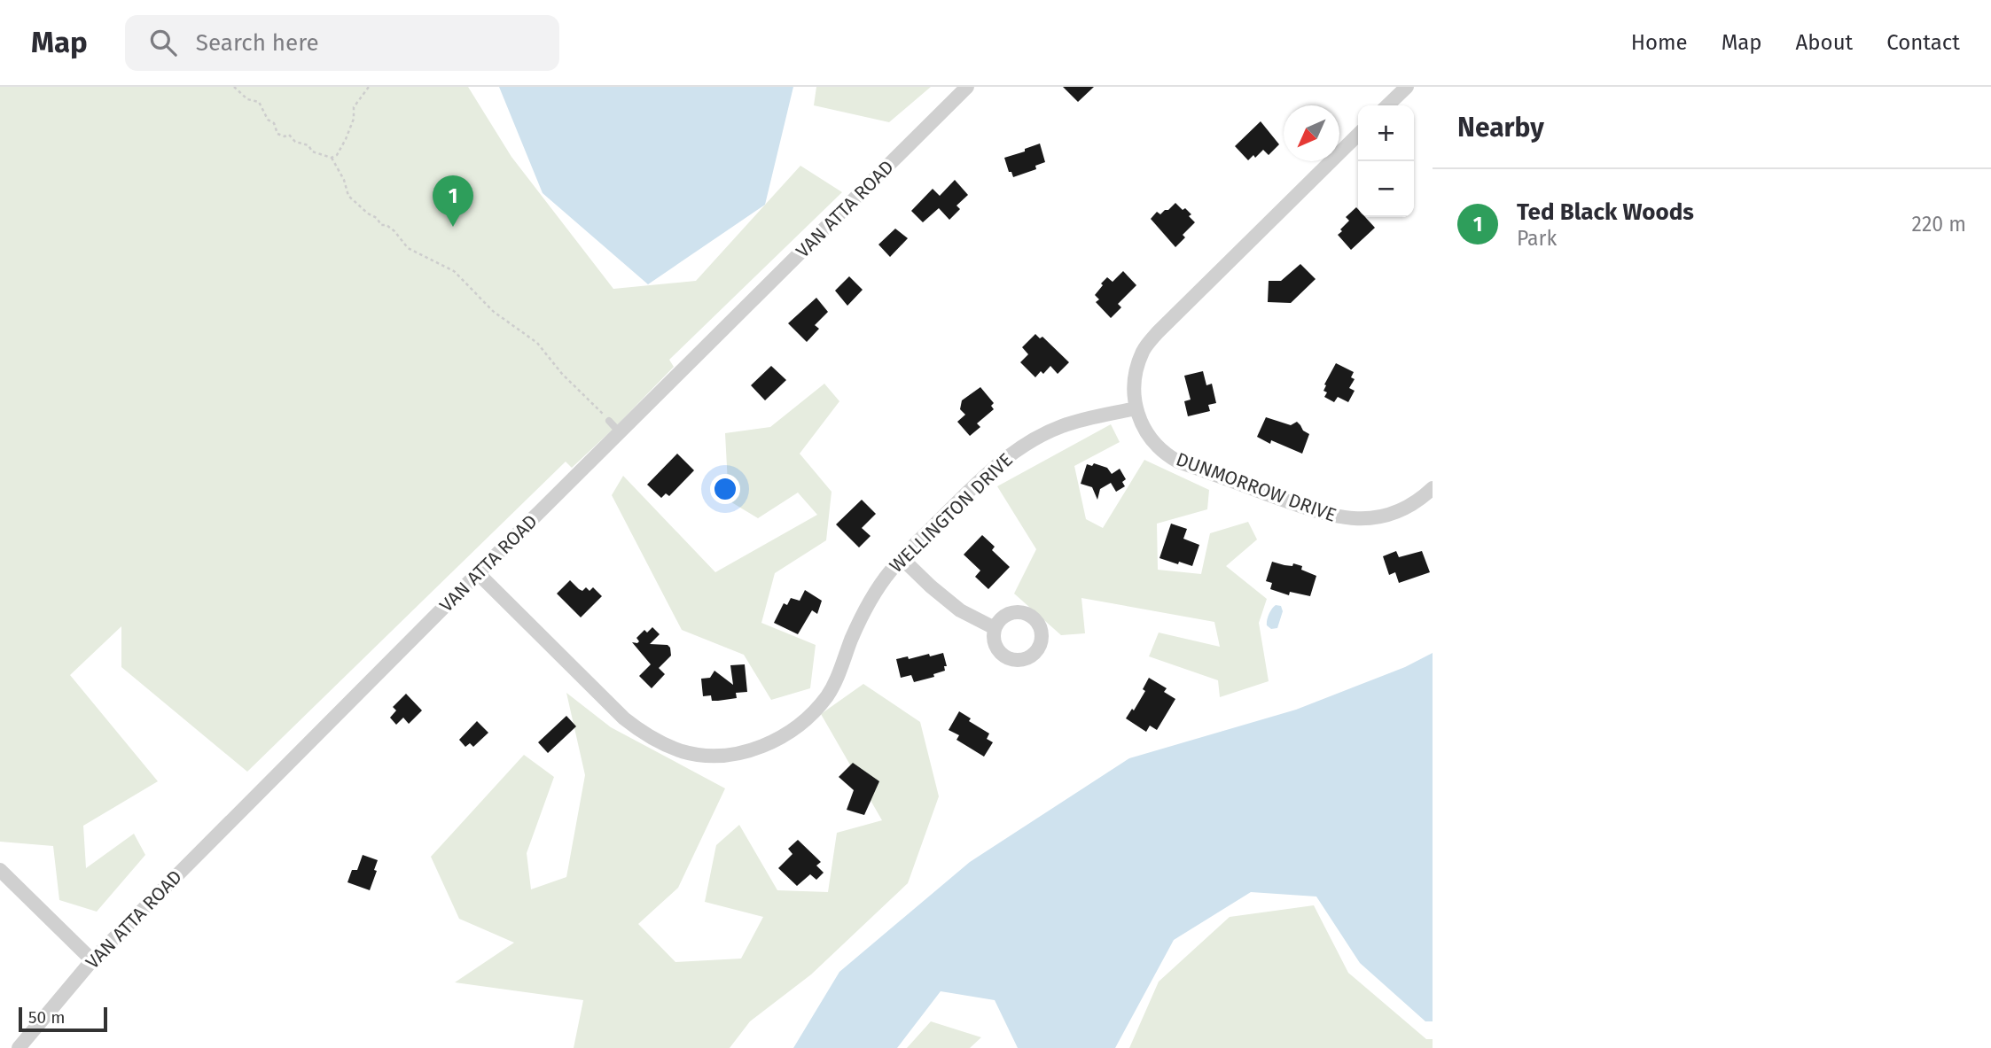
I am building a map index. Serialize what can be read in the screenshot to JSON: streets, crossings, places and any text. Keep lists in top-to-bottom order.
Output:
{
  "streets": {
    "street": ["VAN ATTA ROAD", "DUNMORROW DRIVE", "WELLINGTON DRIVE"]
  },
  "crossings": [
    ["VAN ATTA ROAD", "WELLINGTON DRIVE"],
    ["DUNMORROW DRIVE", "WELLINGTON DRIVE"]
  ],
  "scale_bar": "50 m",
  "north": "bottom left",
  "page": {
    "header": "Map",
    "search": "Search here",
    "nav": [
      "Home",
      "Map",
      "About",
      "Contact"
    ],
    "heading": "Nearby",
    "map_buttons": ["+", "−"],
    "list": [
      {
        "mark": "1",
        "name": "Ted Black Woods",
        "note": "Park",
        "value": "220 m"
      }
    ],
    "pins": "1",
    "scale": "50 m"
  }
}
